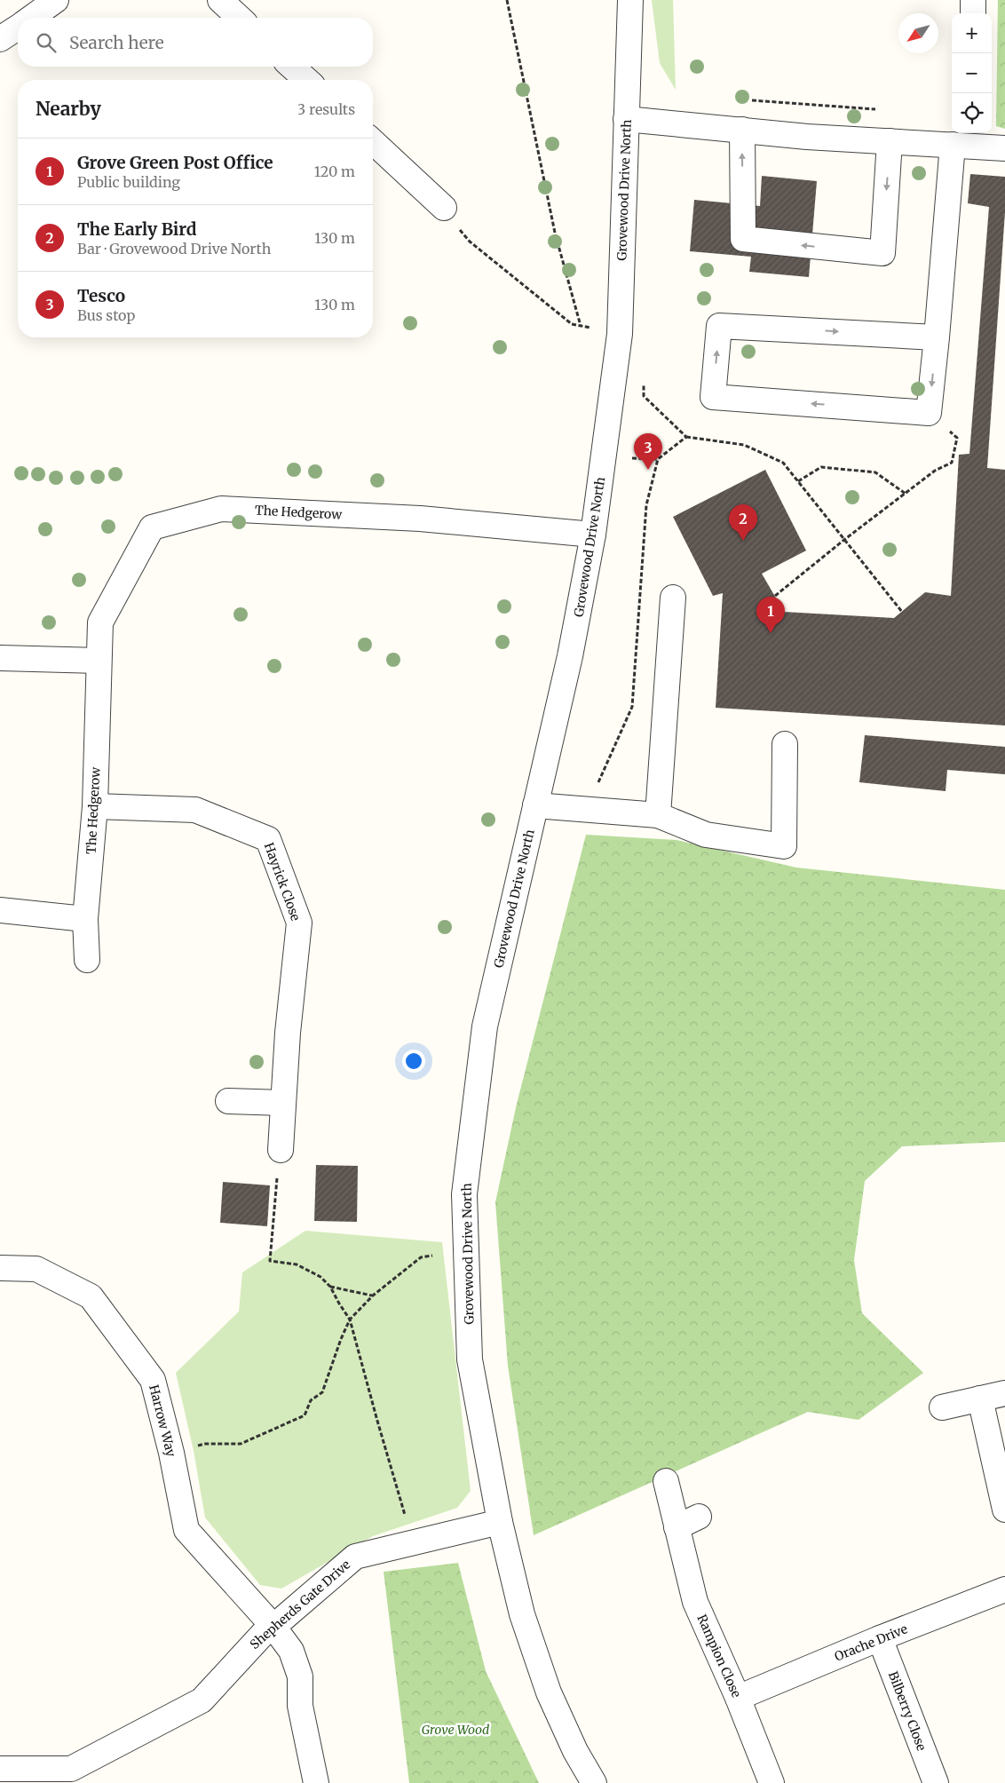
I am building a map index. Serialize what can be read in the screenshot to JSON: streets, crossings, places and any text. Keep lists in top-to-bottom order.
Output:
{
  "streets": {
    "street": [
      "Grovewood Drive North",
      "The Hedgerow",
      "Hayrick Close",
      "Harrow Way",
      "Shepherds Gate Drive",
      "Orache Drive",
      "Rampion Close",
      "Bilberry Close"
    ]
  },
  "crossings": [
    ["Grovewood Drive North", "The Hedgerow"],
    ["Grovewood Drive North", "Shepherds Gate Drive"],
    ["The Hedgerow", "Hayrick Close"],
    ["Harrow Way", "Shepherds Gate Drive"],
    ["Orache Drive", "Rampion Close"],
    ["Orache Drive", "Bilberry Close"]
  ],
  "parks": ["Grove Wood"],
  "north": "bottom left",
  "page": {
    "map_buttons": ["+", "−"],
    "search": "Search here",
    "heading": ["Nearby", "3 results"],
    "list": [
      {
        "mark": "1",
        "name": "Grove Green Post Office",
        "note": "Public building",
        "value": "120 m"
      },
      {
        "mark": "2",
        "name": "The Early Bird",
        "note": "Bar · Grovewood Drive North",
        "value": "130 m"
      },
      {
        "mark": "3",
        "name": "Tesco",
        "note": "Bus stop",
        "value": "130 m"
      }
    ],
    "pins": ["3", "2", "1"]
  }
}
